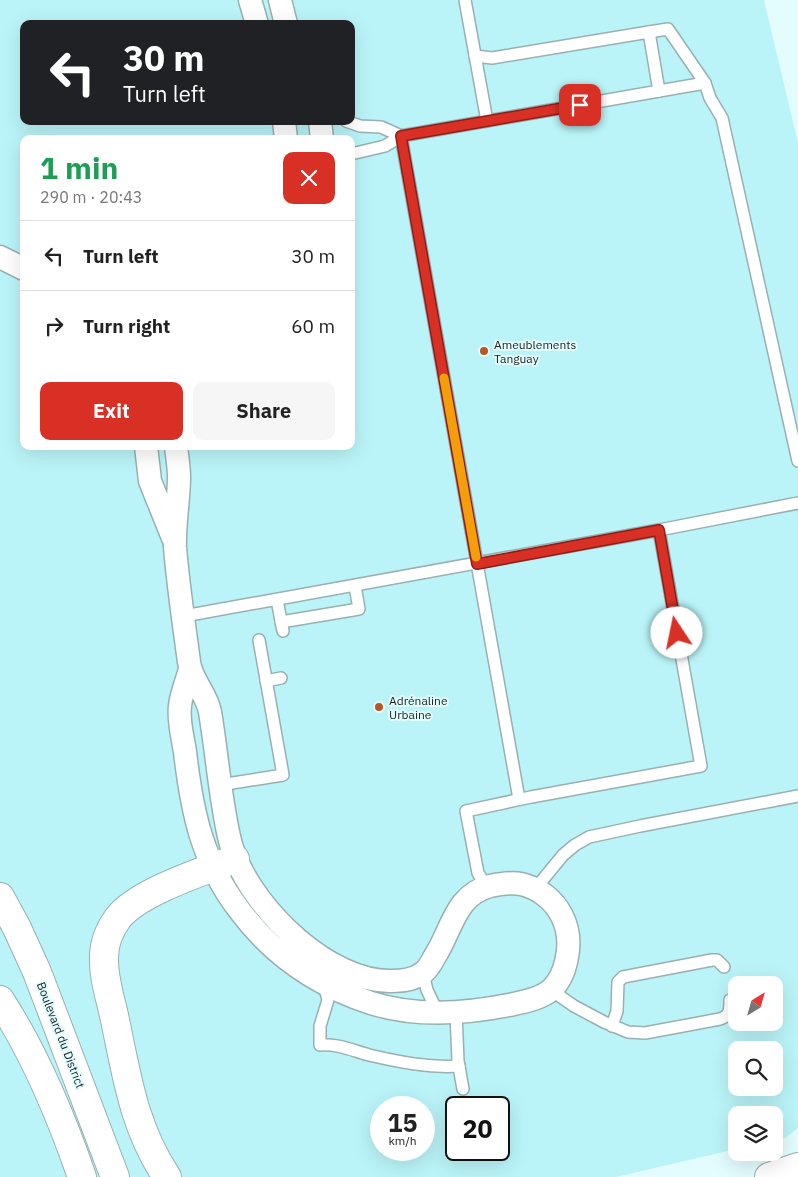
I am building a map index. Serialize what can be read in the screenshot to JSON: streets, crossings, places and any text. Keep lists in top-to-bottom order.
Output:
{
  "streets": {
    "main road": ["Boulevard du District"]
  },
  "places": ["Ameublements Tanguay", "Adrénaline Urbaine"],
  "north": "top right",
  "page": {
    "turn": ["30 m", "Turn left"],
    "heading": ["1 min", "290 m · 20:43"],
    "list": [
      {
        "name": "Turn left",
        "value": "30 m"
      },
      {
        "name": "Turn right",
        "value": "60 m"
      }
    ],
    "buttons": ["Exit", "Share"],
    "speed": "15 km/h",
    "limit": "20"
  }
}
